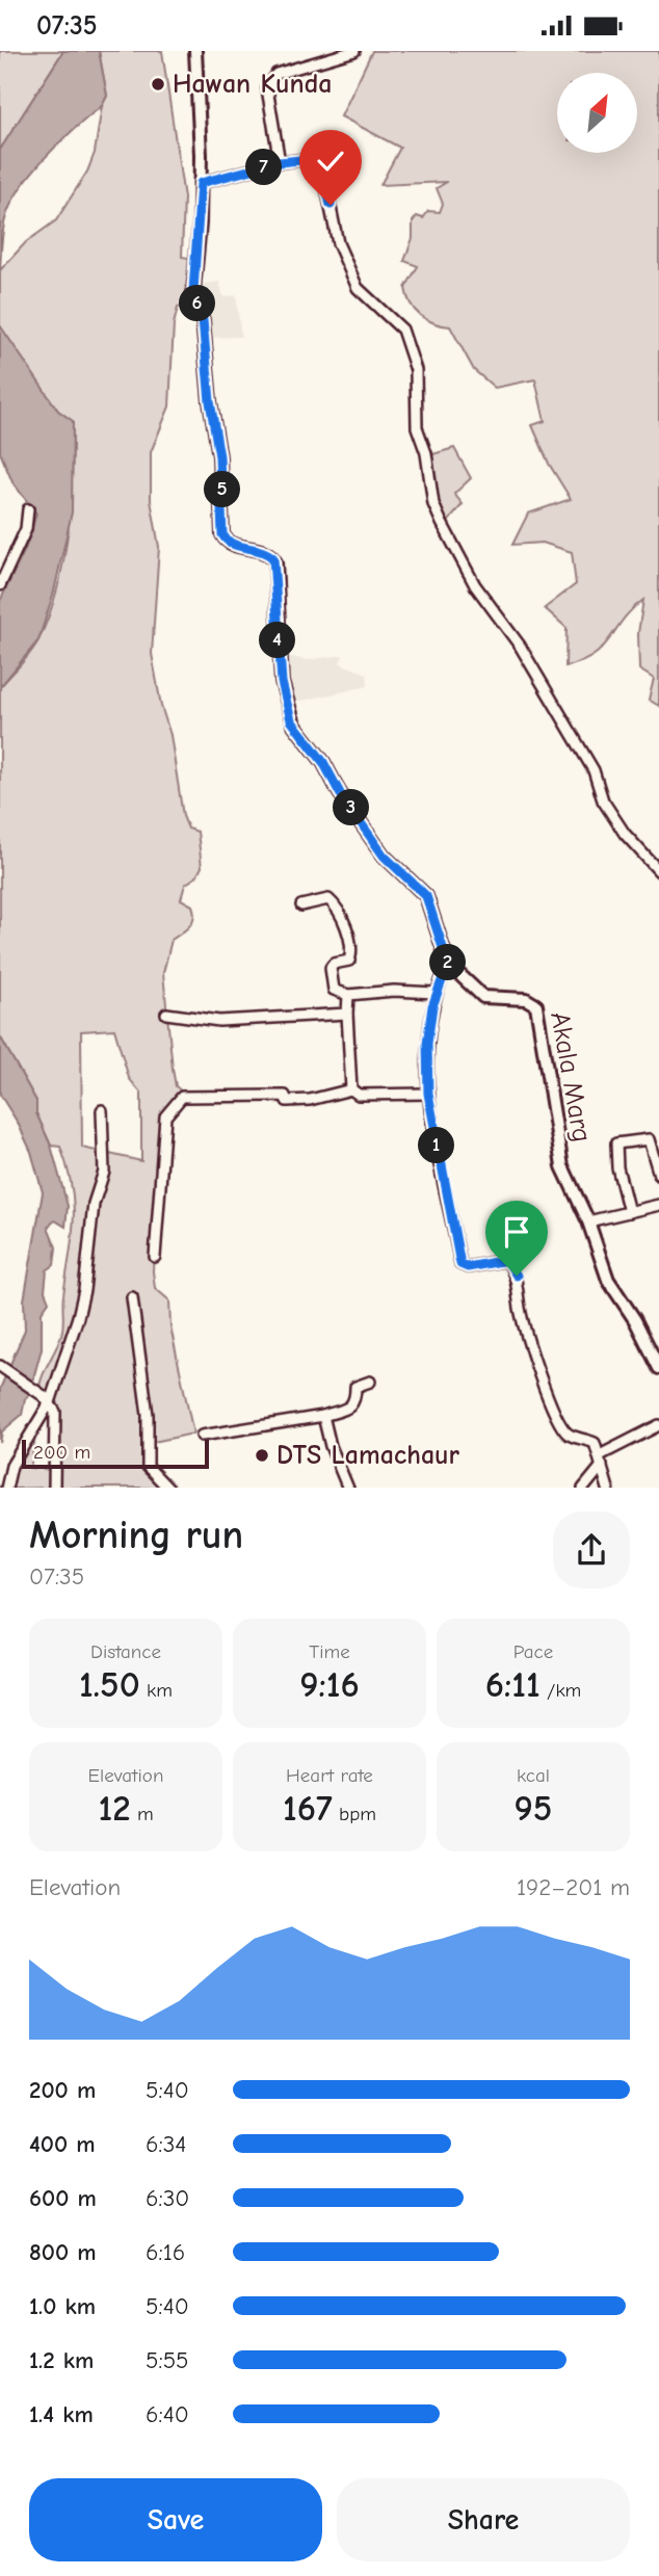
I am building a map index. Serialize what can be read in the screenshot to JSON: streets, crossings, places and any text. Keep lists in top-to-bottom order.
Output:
{
  "streets": {
    "main road": ["Akala Marg"]
  },
  "places": ["Hawan Kunda", "DTS Lamachaur"],
  "scale_bar": "200 m",
  "north": "top right",
  "page": {
    "status": "07:35",
    "pins": [
      "7",
      "6",
      "5",
      "4",
      "3",
      "2",
      "1"
    ],
    "scale": "200 m",
    "heading": ["Morning run", "07:35"],
    "stats": [
      ["Distance", "1.50 km"],
      ["Time", "9:16"],
      ["Pace", "6:11 /km"],
      ["Elevation", "12 m"],
      ["Heart rate", "167 bpm"],
      ["kcal", "95"]
    ],
    "chart": ["Elevation", "192–201 m"],
    "list": [
      {
        "name": "200 m",
        "note": "5:40"
      },
      {
        "name": "400 m",
        "note": "6:34"
      },
      {
        "name": "600 m",
        "note": "6:30"
      },
      {
        "name": "800 m",
        "note": "6:16"
      },
      {
        "name": "1.0 km",
        "note": "5:40"
      },
      {
        "name": "1.2 km",
        "note": "5:55"
      },
      {
        "name": "1.4 km",
        "note": "6:40"
      }
    ],
    "buttons": ["Save", "Share"]
  }
}
